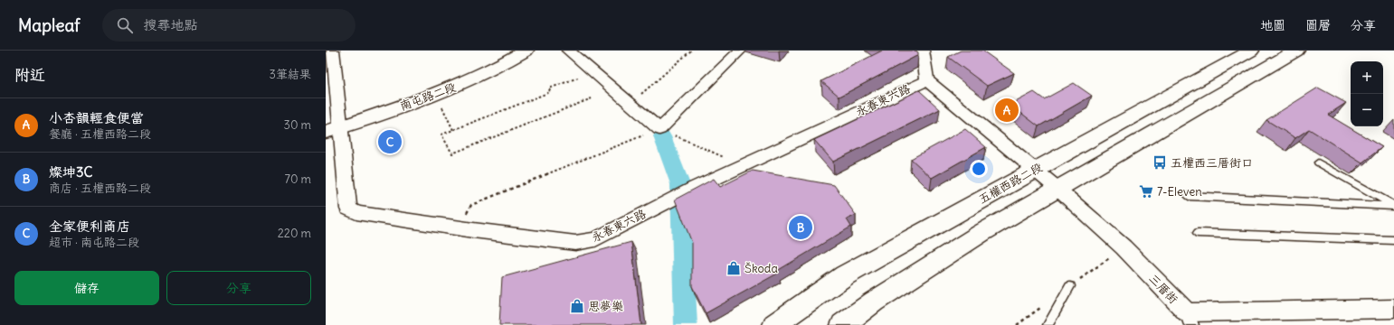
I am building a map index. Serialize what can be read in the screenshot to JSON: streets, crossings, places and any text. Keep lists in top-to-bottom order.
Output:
{
  "streets": {
    "main road": ["南屯路二段", "五權西路二段"],
    "street": ["永春東六路", "三厝街"]
  },
  "crossings": [
    ["南屯路二段", "永春東六路"],
    ["永春東六路", "三厝街"],
    ["五權西路二段", "三厝街"]
  ],
  "places": {
    "bus stop": ["五權西三厝街口"],
    "supermarket": ["7-Eleven"],
    "shop": ["Škoda", "思夢樂"]
  },
  "page": {
    "header": "Mapleaf",
    "search": "搜尋地點",
    "nav": ["地圖", "圖層", "分享"],
    "heading": ["附近", "3筆結果"],
    "map_buttons": ["+", "−"],
    "pins": ["A", "C", "B"],
    "list": [
      {
        "mark": "A",
        "name": "小杏韻輕食便當",
        "note": "餐廳 · 五權西路二段",
        "value": "30 m"
      },
      {
        "mark": "B",
        "name": "燦坤3C",
        "note": "商店 · 五權西路二段",
        "value": "70 m"
      },
      {
        "mark": "C",
        "name": "全家便利商店",
        "note": "超市 · 南屯路二段",
        "value": "220 m"
      }
    ],
    "buttons": ["儲存", "分享"]
  }
}
